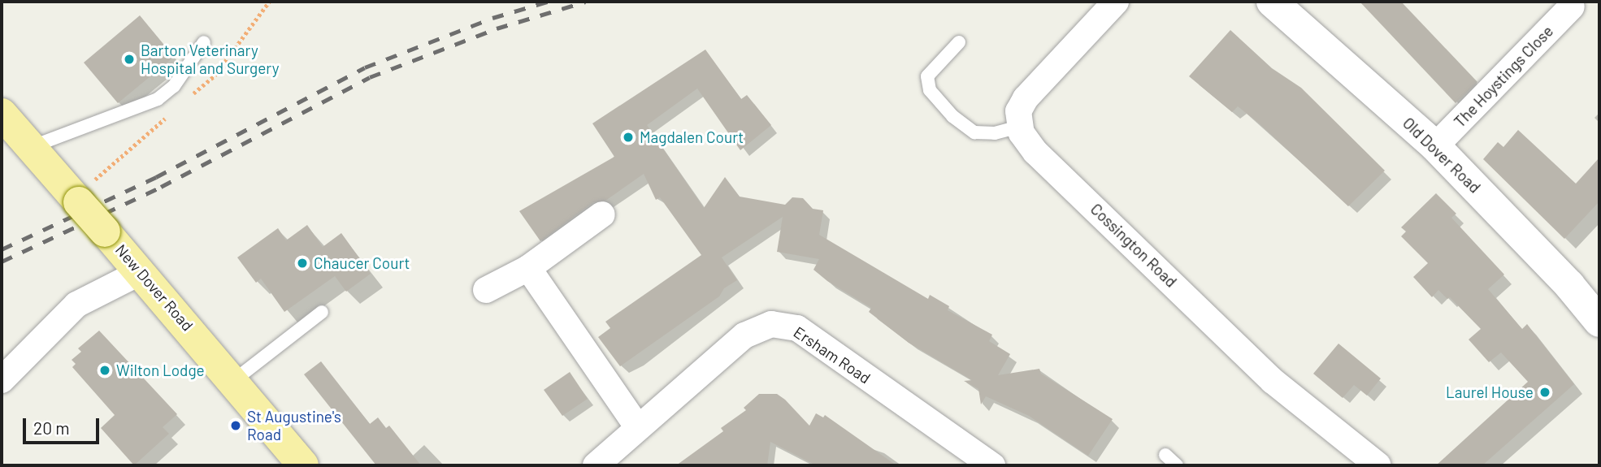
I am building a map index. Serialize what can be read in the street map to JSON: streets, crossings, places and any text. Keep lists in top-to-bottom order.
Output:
{
  "streets": {
    "main road": ["New Dover Road"],
    "street": [
      "The Hoystings Close",
      "Old Dover Road",
      "Cossington Road",
      "Ersham Road"
    ]
  },
  "crossings": [
    ["The Hoystings Close", "Old Dover Road"]
  ],
  "places": [
    "Barton Veterinary Hospital and Surgery",
    "Magdalen Court",
    "Chaucer Court",
    "Wilton Lodge",
    "Laurel House",
    "St Augustine's Road"
  ],
  "scale_bar": "20 m"
}
